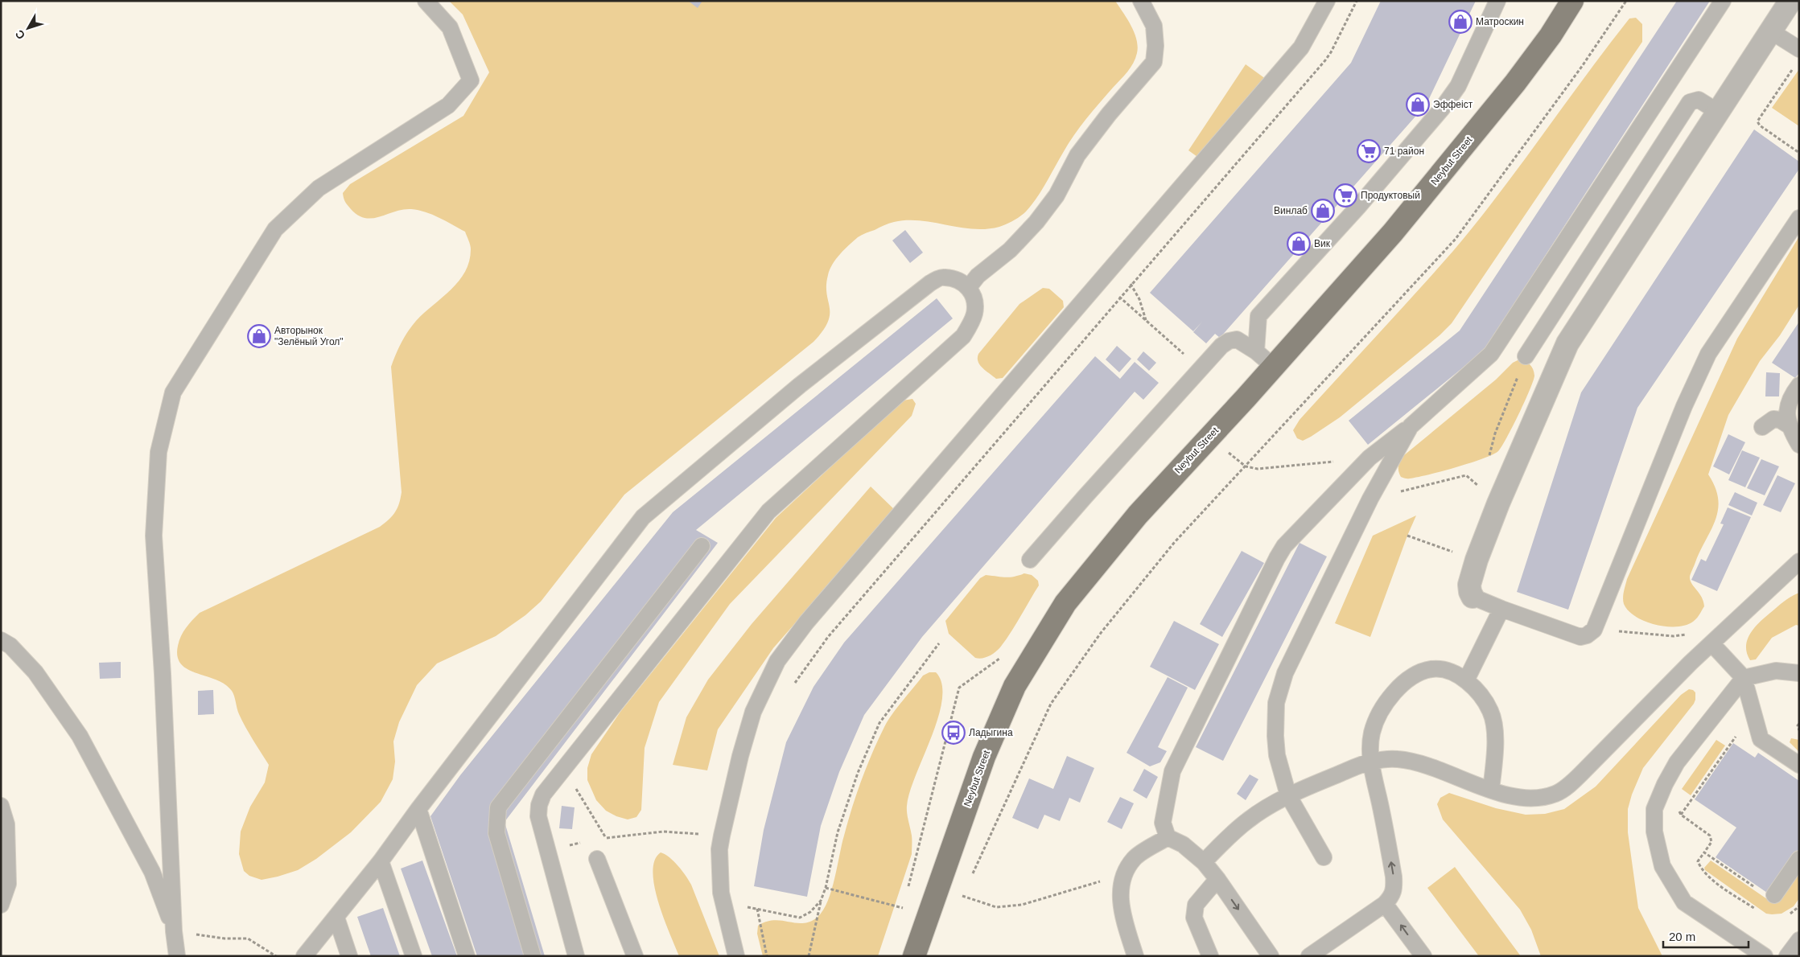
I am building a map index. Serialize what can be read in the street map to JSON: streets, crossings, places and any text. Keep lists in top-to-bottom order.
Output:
{
  "streets": {
    "main road": ["Neybut Street"]
  },
  "places": {
    "shop": [
      "Матроскин",
      "Эффеiст",
      "Винлаб",
      "Вик",
      "Авторынок \"Зелёный Угол\""
    ],
    "supermarket": ["71 район", "Продуктовый"],
    "bus stop": ["Ладыгина"]
  },
  "scale_bar": "20 m",
  "north": "bottom left"
}
